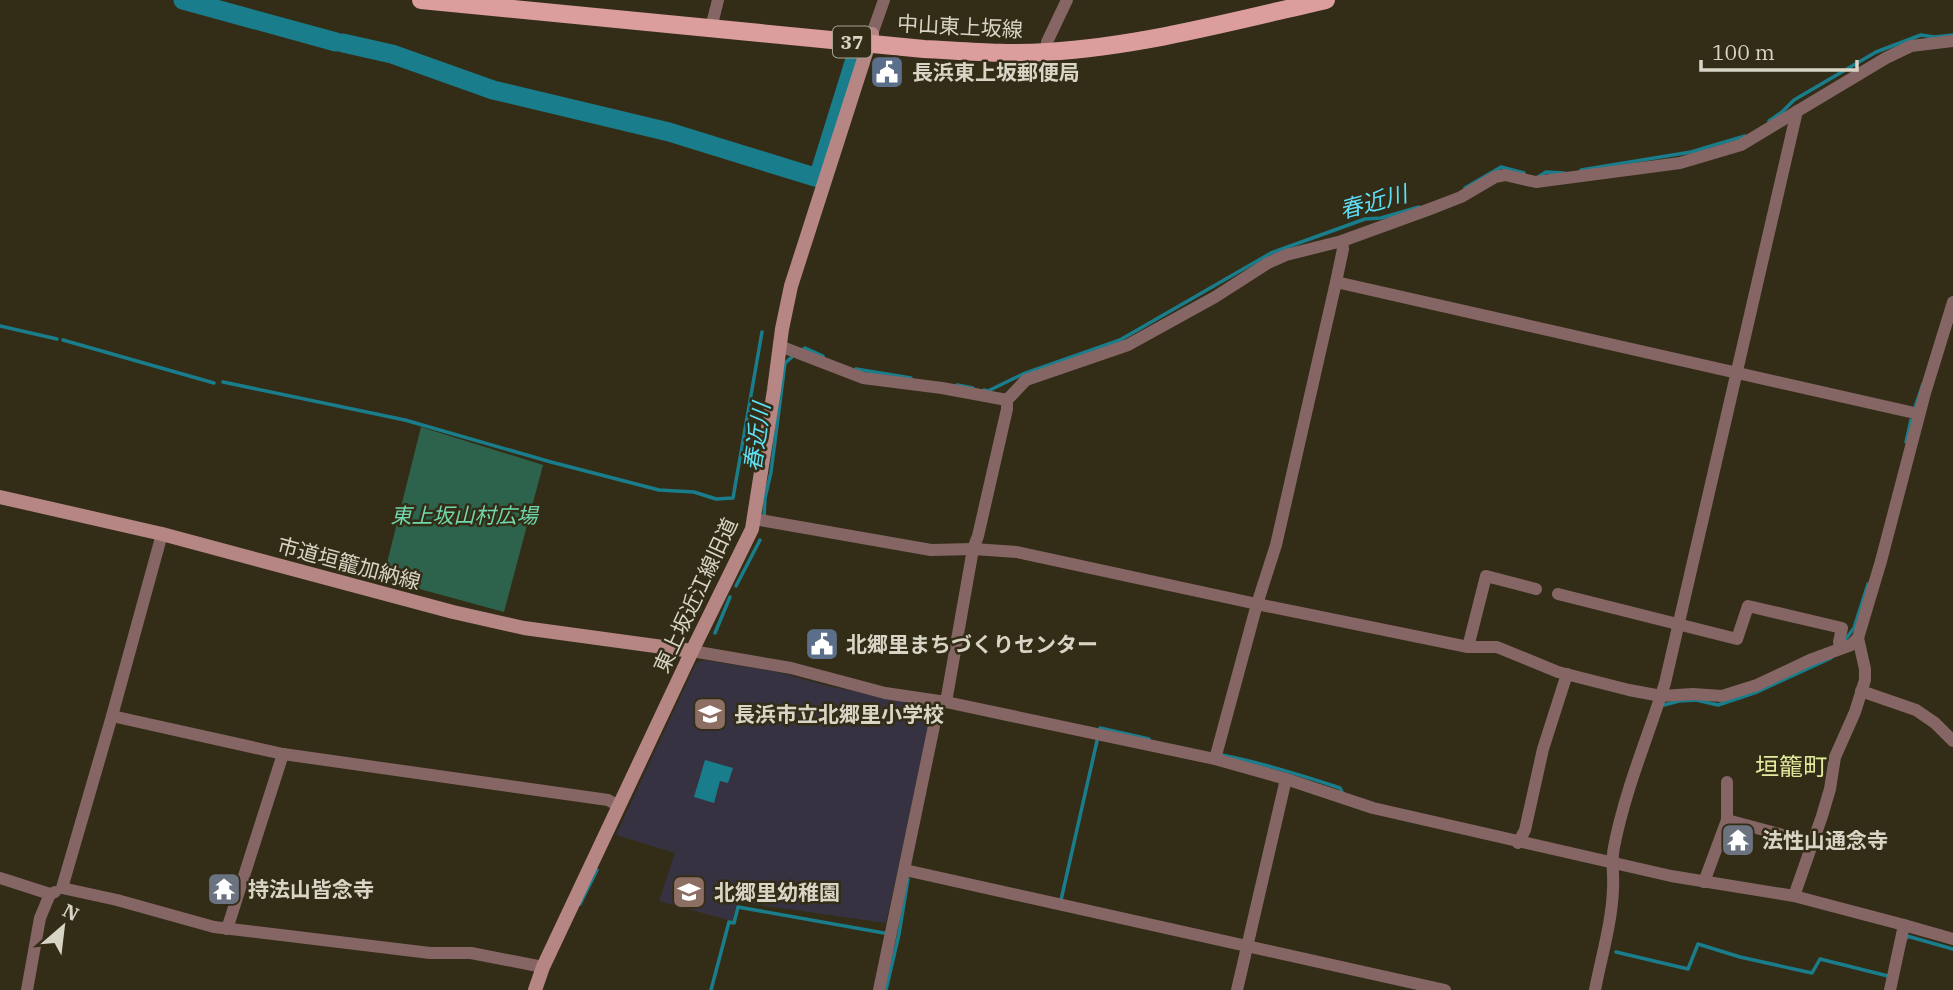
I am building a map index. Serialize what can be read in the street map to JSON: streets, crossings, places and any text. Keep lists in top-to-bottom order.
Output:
{
  "streets": {
    "main road": ["中山東上坂線", "37"],
    "street": ["市道垣籠加納線", "東上坂近江線旧道"]
  },
  "crossings": [
    ["中山東上坂線", "東上坂近江線旧道"],
    ["市道垣籠加納線", "東上坂近江線旧道"]
  ],
  "districts": ["垣籠町"],
  "water": ["春近川"],
  "parks": ["東上坂山村広場"],
  "places": {
    "public building": ["長浜東上坂郵便局", "北郷里まちづくりセンター"],
    "school or university": ["長浜市立北郷里小学校", "北郷里幼稚園"],
    "temple": ["法性山通念寺", "持法山皆念寺"]
  },
  "scale_bar": "100 m",
  "north": "top right"
}
